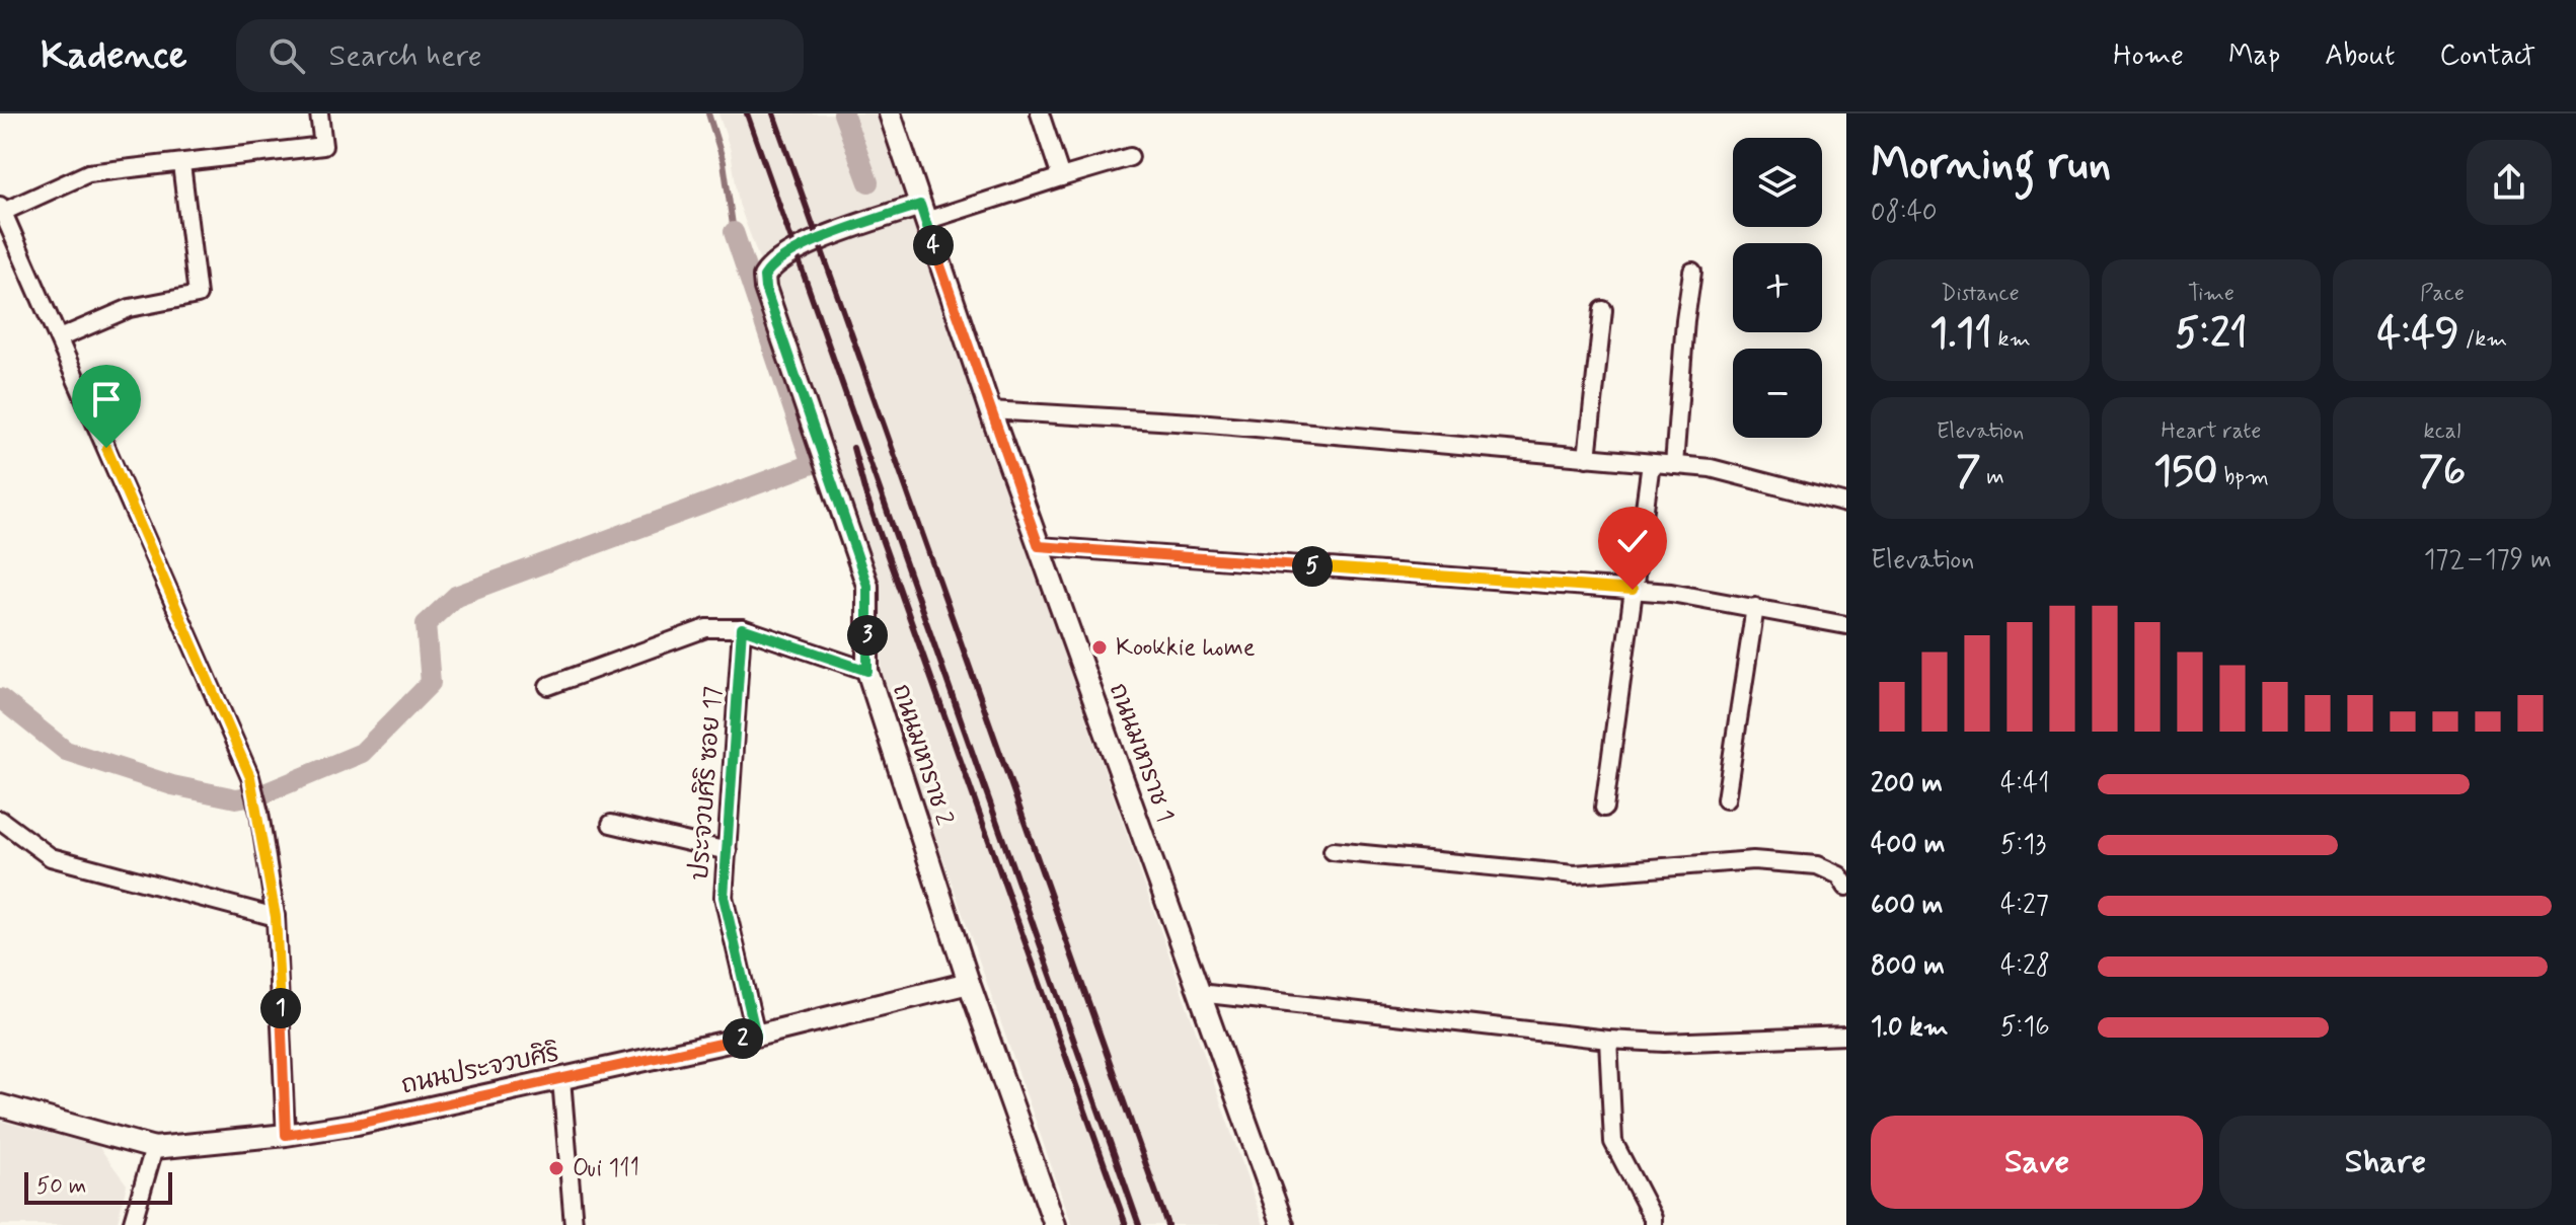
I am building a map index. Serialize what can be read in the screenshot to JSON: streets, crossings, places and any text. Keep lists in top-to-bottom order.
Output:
{
  "streets": {
    "street": [
      "ถนนมหาราช 1",
      "ถนนมหาราช 2",
      "ประจวบศิริ ซอย 17",
      "ถนนประจวบศิริ"
    ]
  },
  "crossings": [
    ["ถนนมหาราช 1", "ถนนมหาราช 2"],
    ["ถนนมหาราช 2", "ถนนประจวบศิริ"],
    ["ประจวบศิริ ซอย 17", "ถนนประจวบศิริ"]
  ],
  "places": ["Kookkie home", "Oui 111"],
  "scale_bar": "50 m",
  "page": {
    "header": "Kadence",
    "search": "Search here",
    "nav": [
      "Home",
      "Map",
      "About",
      "Contact"
    ],
    "heading": ["Morning run", "08:40"],
    "map_buttons": ["+", "−"],
    "pins": [
      "4",
      "5",
      "3",
      "1",
      "2"
    ],
    "stats": [
      ["Distance", "1.11 km"],
      ["Time", "5:21"],
      ["Pace", "4:49 /km"],
      ["Elevation", "7 m"],
      ["Heart rate", "150 bpm"],
      ["kcal", "76"]
    ],
    "chart": ["Elevation", "172–179 m"],
    "list": [
      {
        "name": "200 m",
        "note": "4:41"
      },
      {
        "name": "400 m",
        "note": "5:13"
      },
      {
        "name": "600 m",
        "note": "4:27"
      },
      {
        "name": "800 m",
        "note": "4:28"
      },
      {
        "name": "1.0 km",
        "note": "5:16"
      }
    ],
    "buttons": ["Save", "Share"],
    "scale": "50 m"
  }
}
